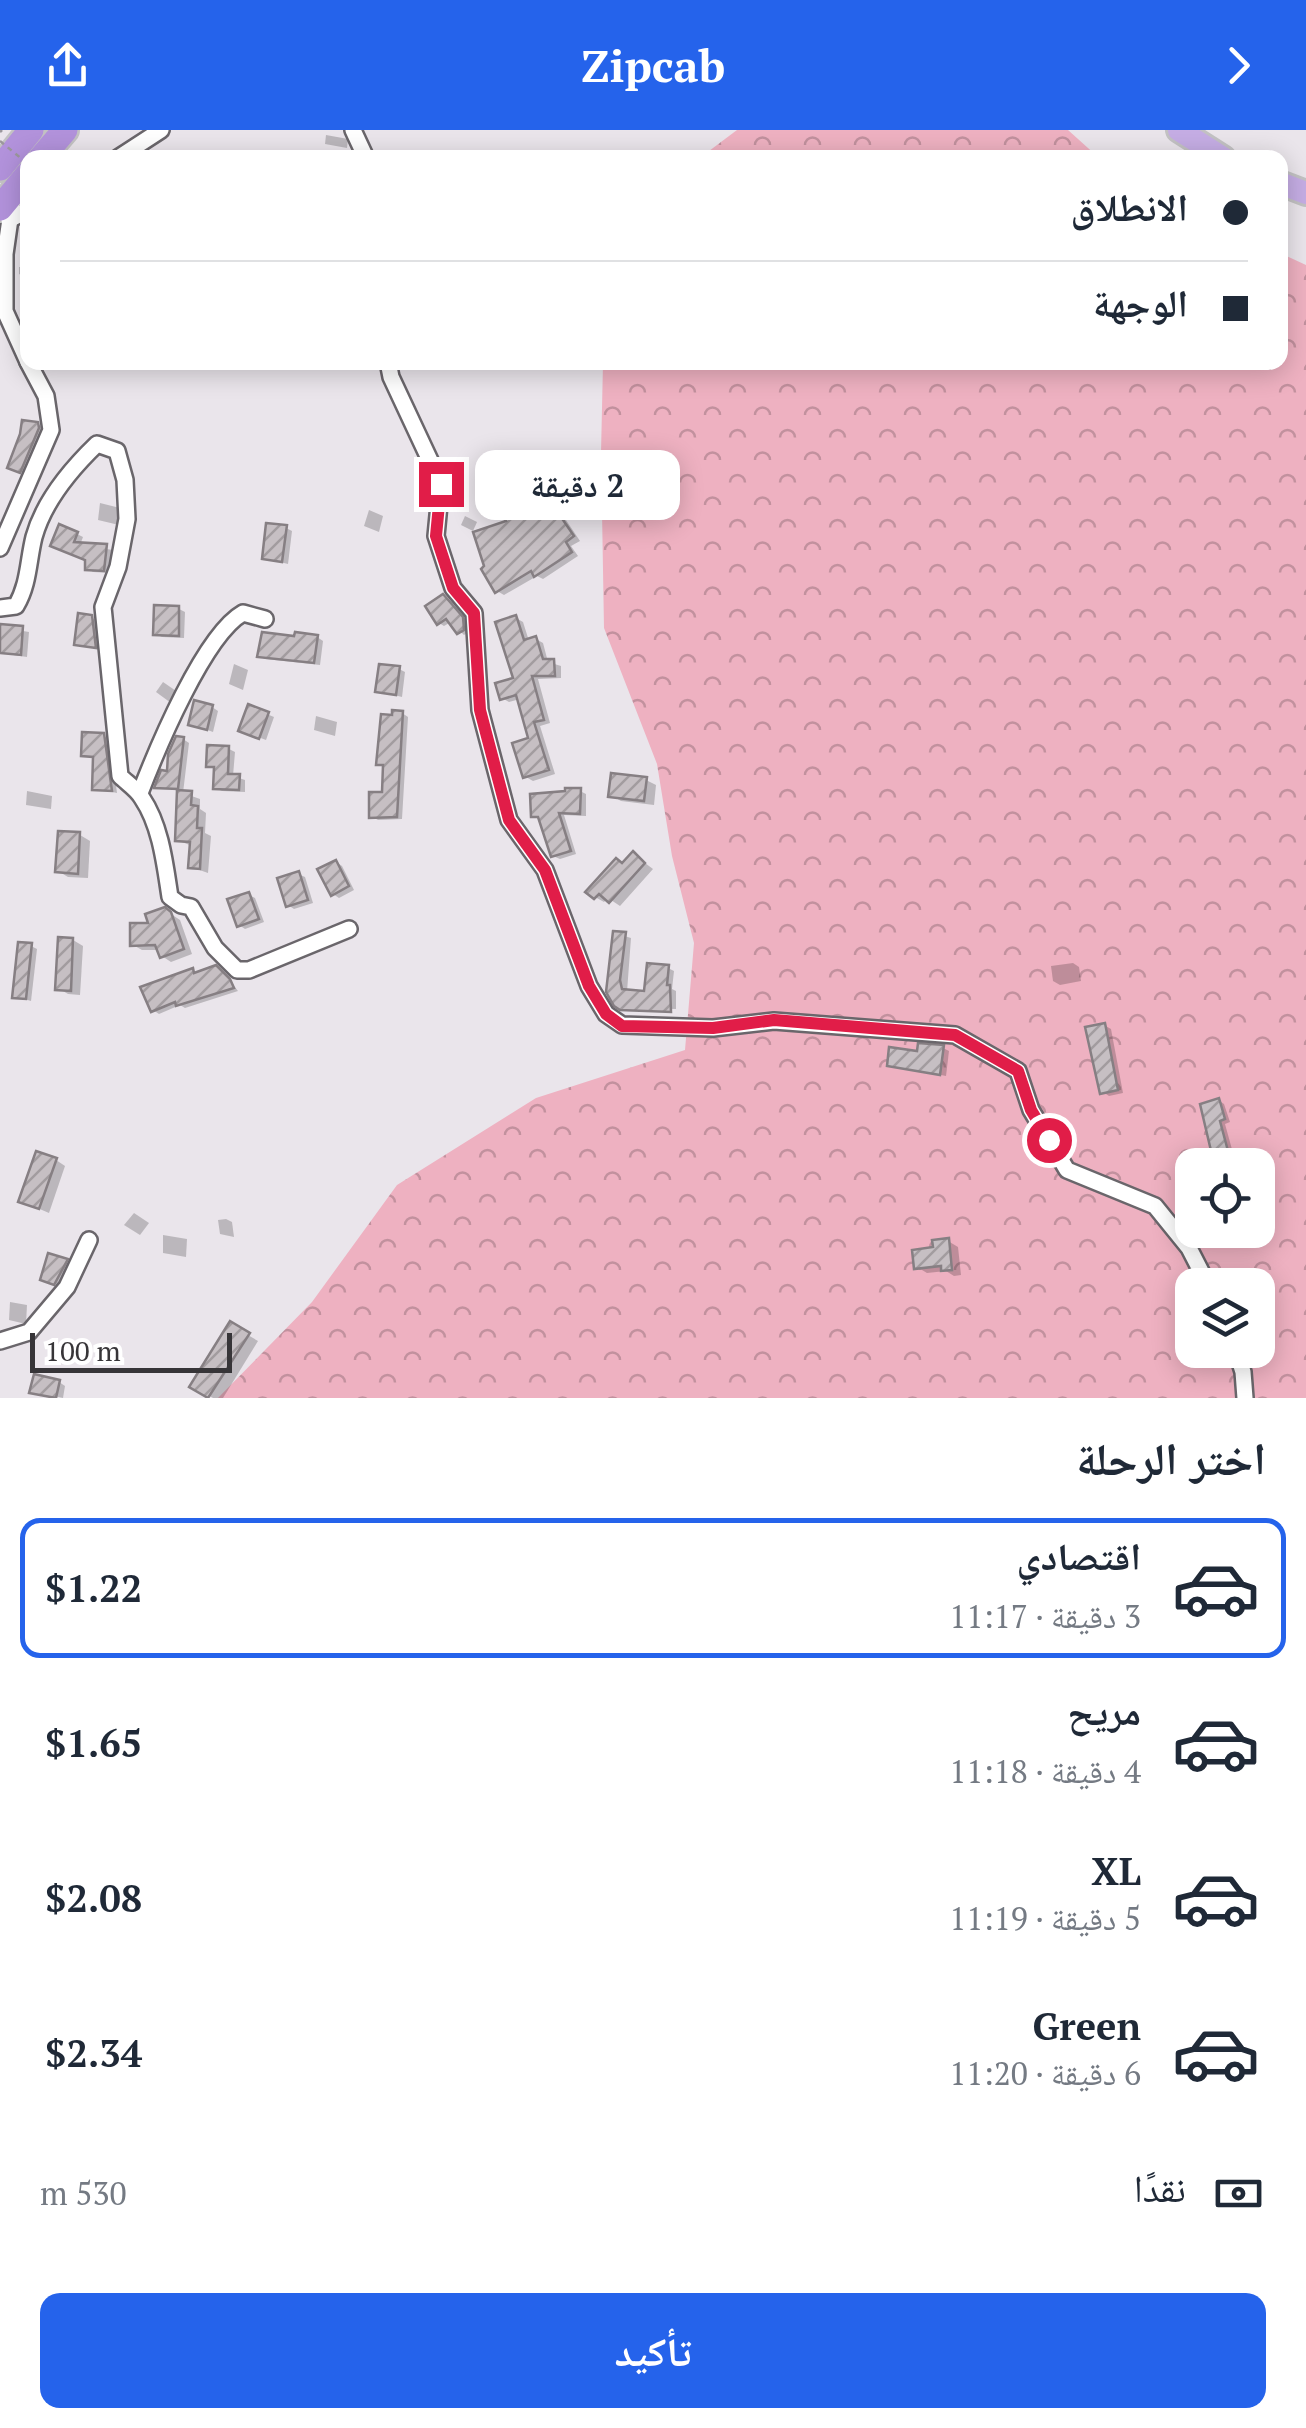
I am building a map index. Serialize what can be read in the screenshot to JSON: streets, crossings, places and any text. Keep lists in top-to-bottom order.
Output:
{
  "scale_bar": "100 m",
  "page": {
    "header": "Zipcab",
    "banner": ["الانطلاق", "الوجهة"],
    "bubble": "2 دقيقة",
    "scale": "100 m",
    "heading": "اختر الرحلة",
    "list": [
      {
        "name": "اقتصادي",
        "note": "3 دقيقة · 11:17",
        "value": "$1.22"
      },
      {
        "name": "مريح",
        "note": "4 دقيقة · 11:18",
        "value": "$1.65"
      },
      {
        "name": "XL",
        "note": "5 دقيقة · 11:19",
        "value": "$2.08"
      },
      {
        "name": "Green",
        "note": "6 دقيقة · 11:20",
        "value": "$2.34"
      }
    ],
    "pay": ["نقدًا", "530 m"],
    "buttons": "تأكيد"
  }
}
